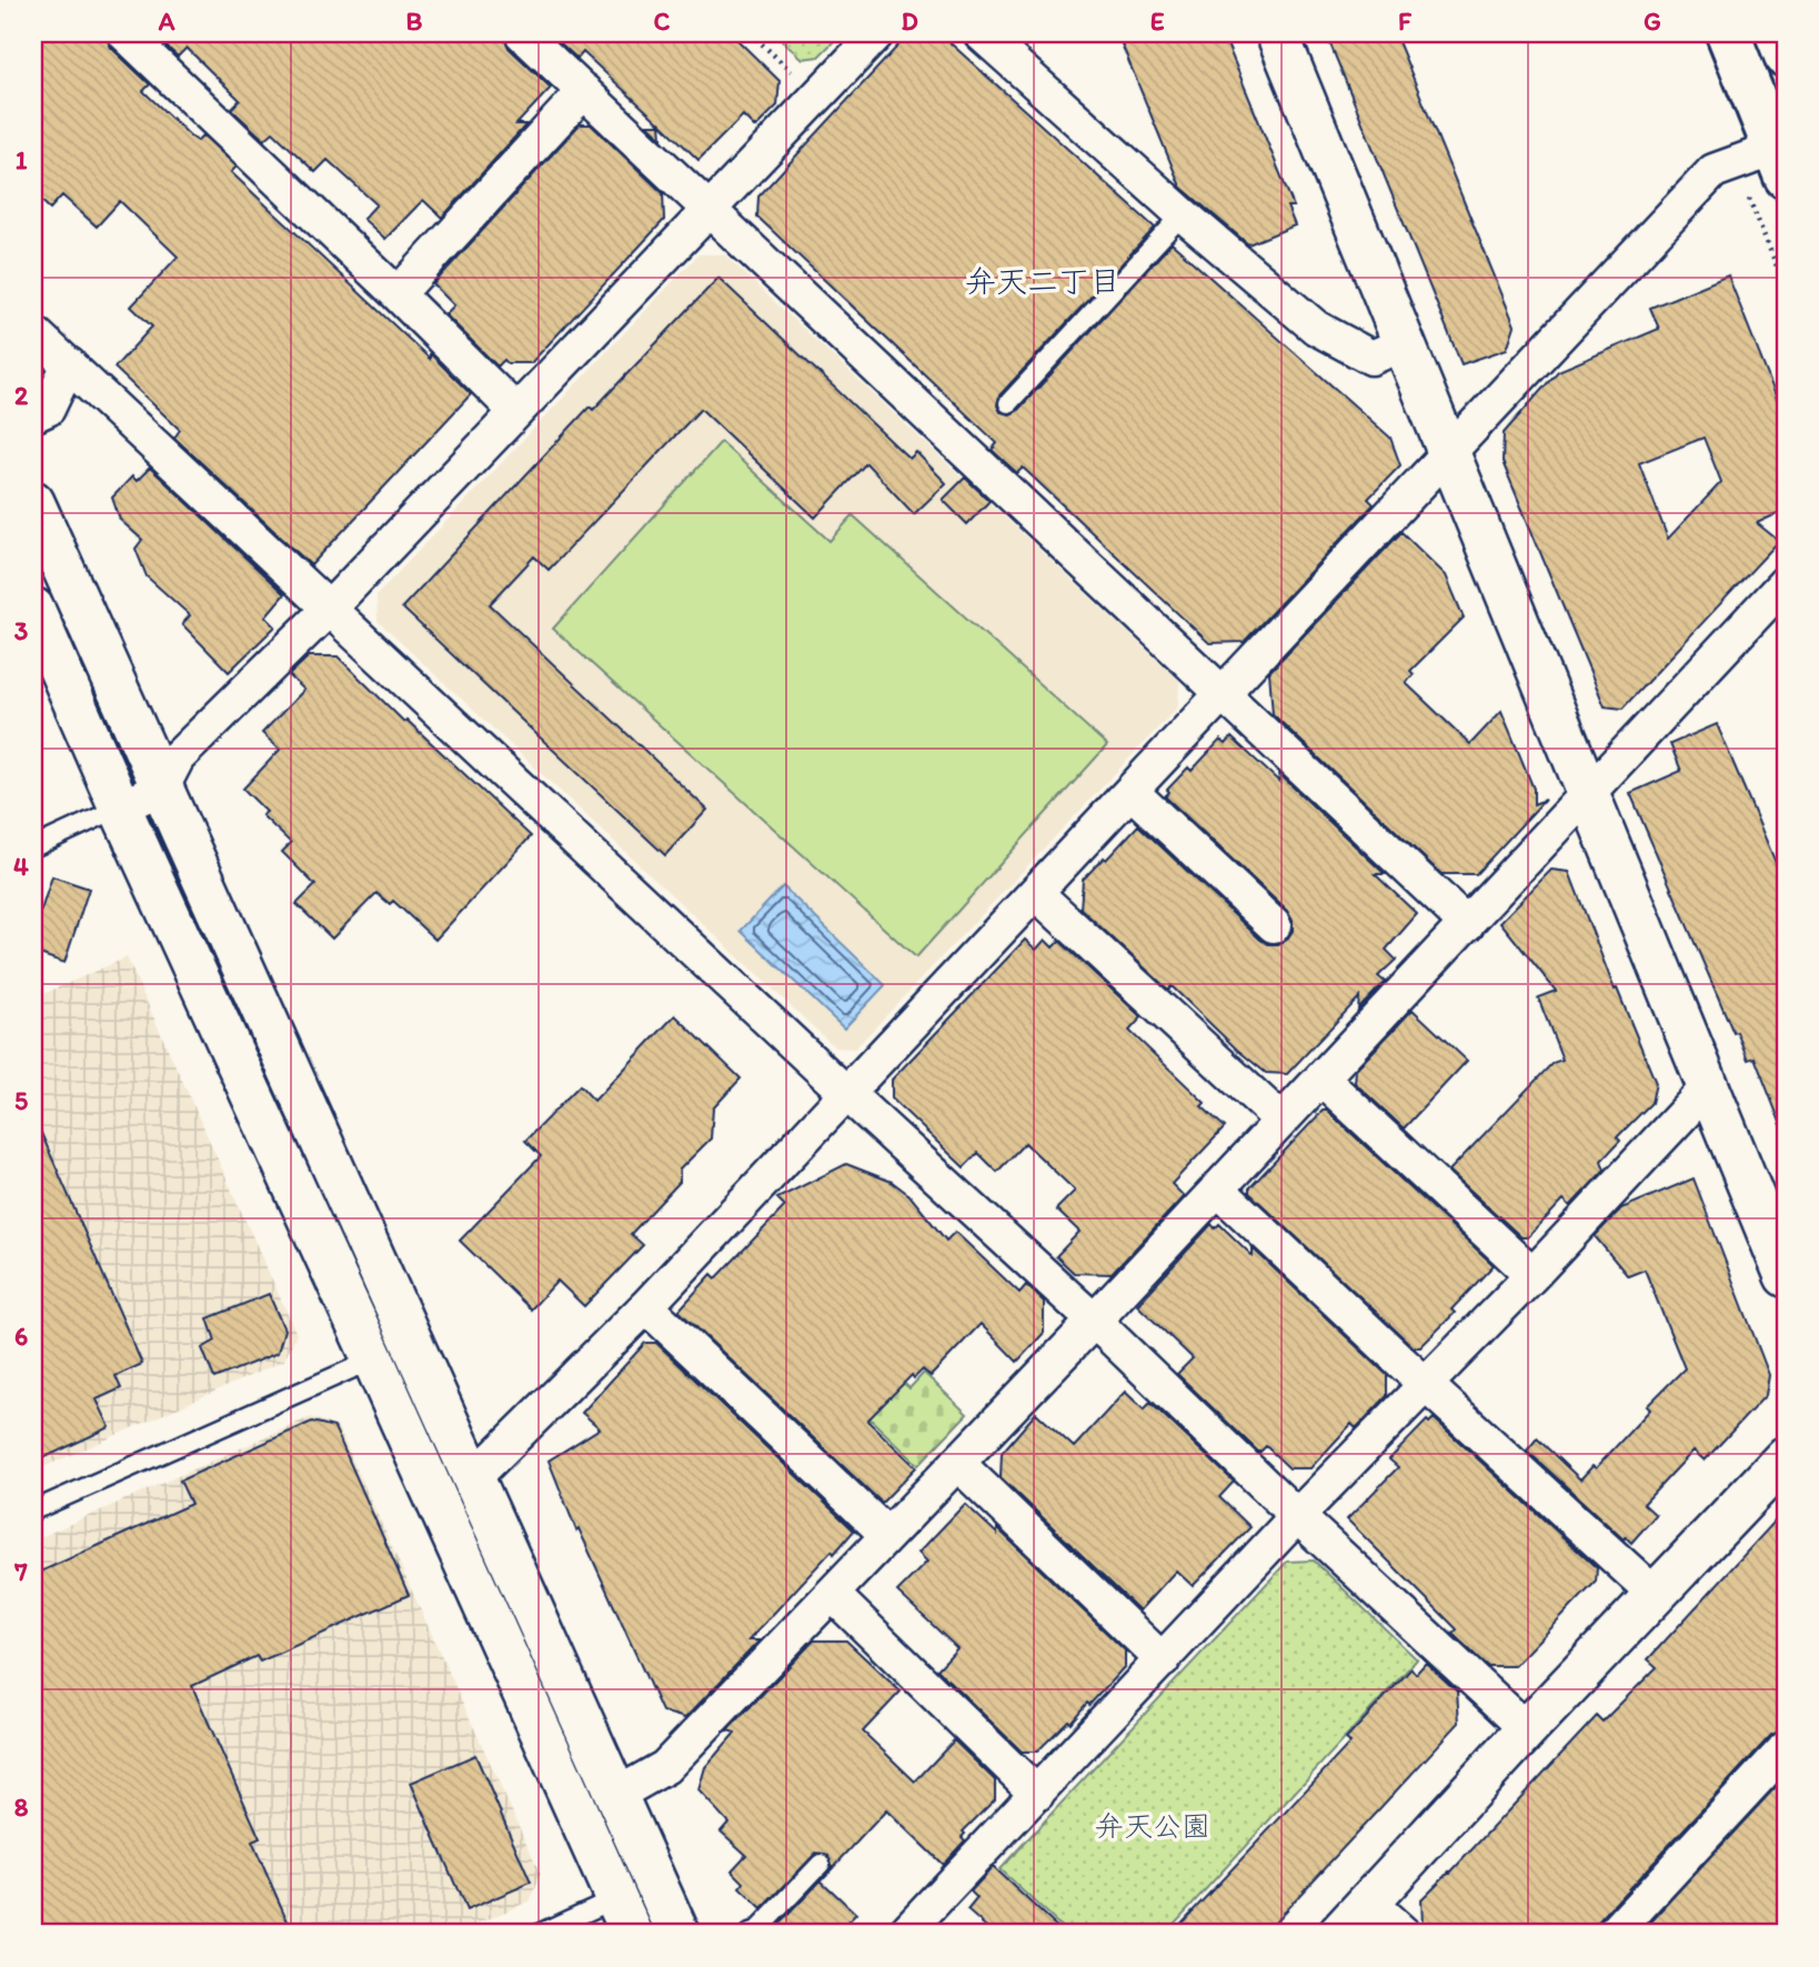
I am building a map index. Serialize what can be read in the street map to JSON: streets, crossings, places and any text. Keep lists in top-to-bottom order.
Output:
{
  "districts": ["弁天二丁目"],
  "parks": ["弁天公園"],
  "grid": {
    "columns": [
      "A",
      "B",
      "C",
      "D",
      "E",
      "F",
      "G"
    ],
    "rows": [
      "1",
      "2",
      "3",
      "4",
      "5",
      "6",
      "7",
      "8"
    ]
  }
}
